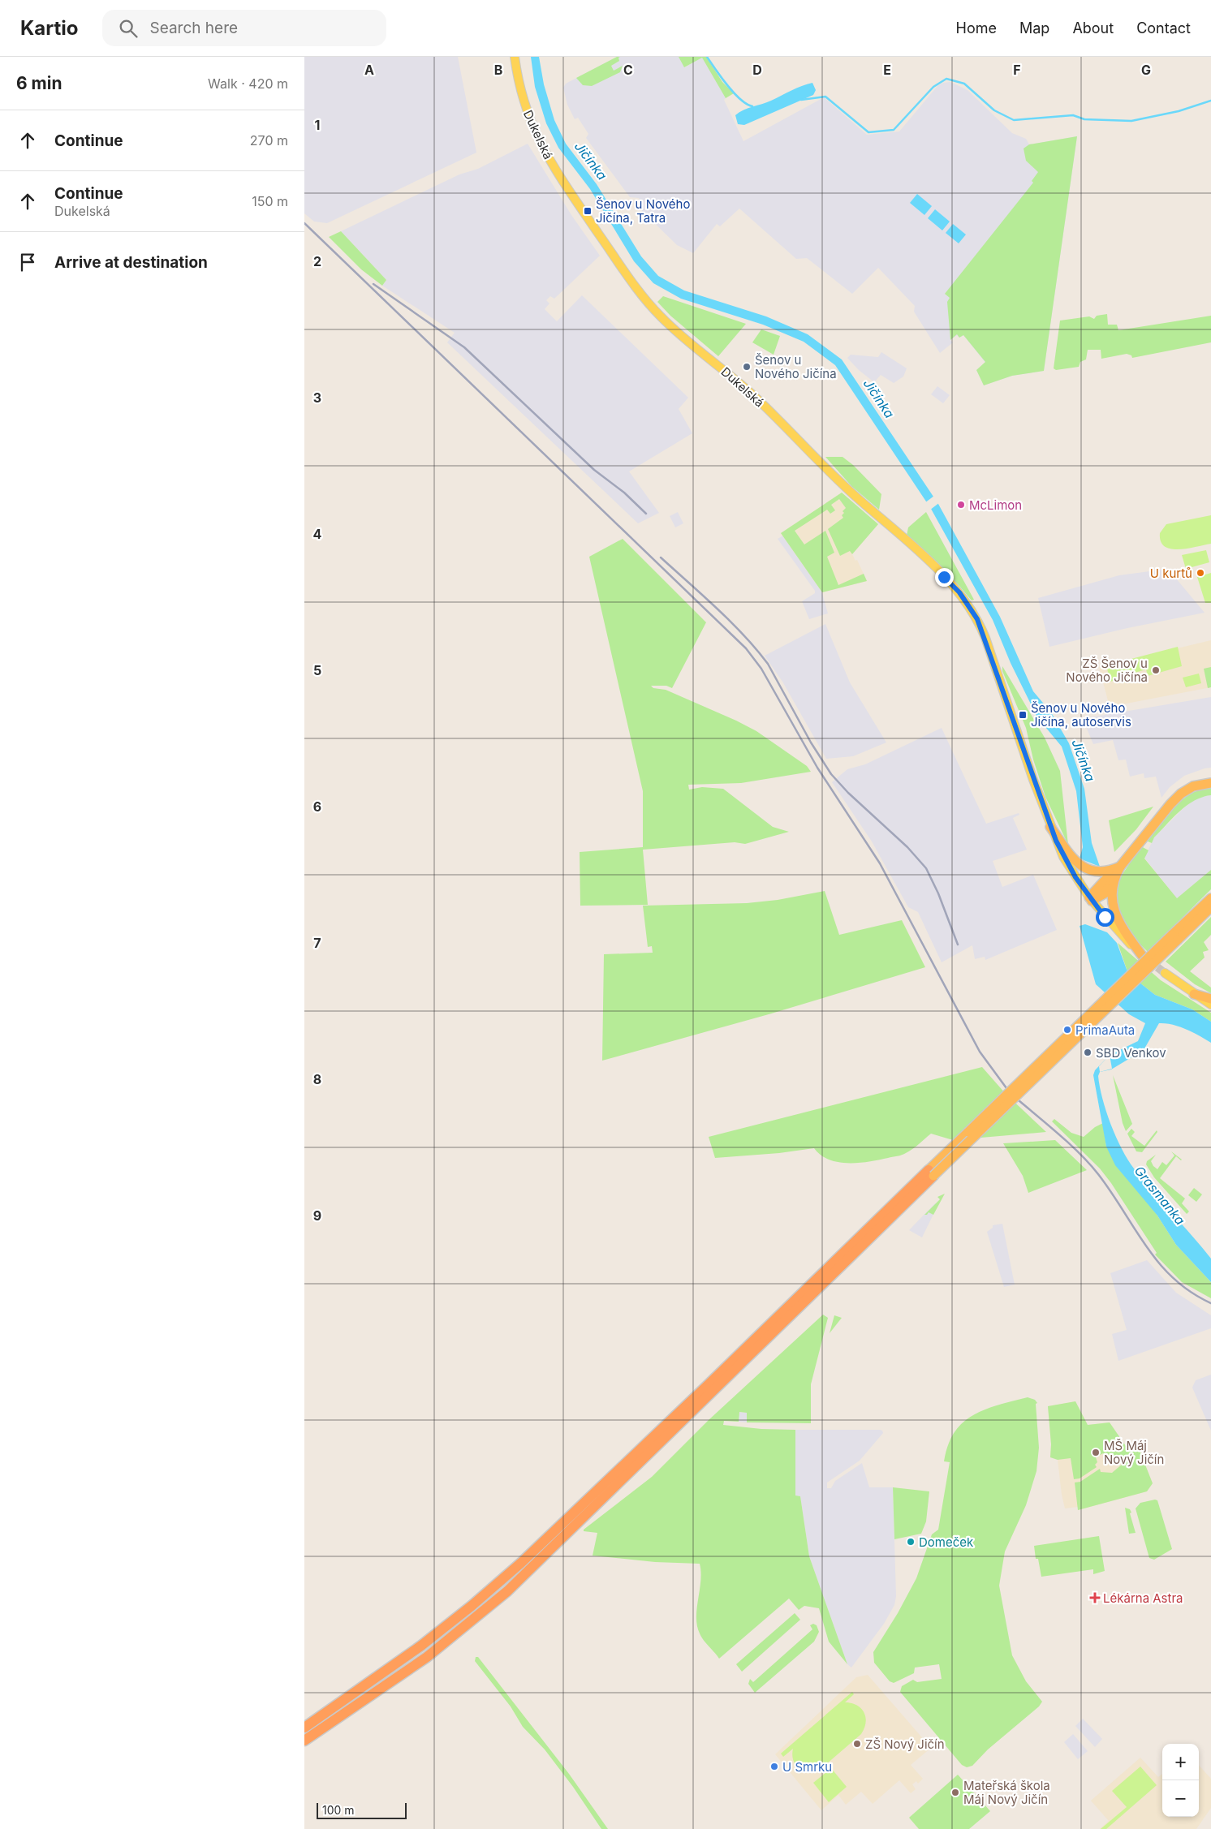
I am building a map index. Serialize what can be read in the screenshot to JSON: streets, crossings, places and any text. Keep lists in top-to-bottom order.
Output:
{
  "streets": {
    "main road": ["Dukelská"]
  },
  "water": ["Jičínka", "Grasmanka"],
  "places": {
    "transit": ["Šenov u Nového Jičína, Tatra", "Šenov u Nového Jičína, autoservis"],
    "other": [
      "Šenov u Nového Jičína",
      "McLimon",
      "U kurtů",
      "ZŠ Šenov u Nového Jičína",
      "PrimaAuta",
      "SBD Venkov",
      "MŠ Máj Nový Jičín",
      "Domeček",
      "ZŠ Nový Jičín",
      "U Smrku",
      "Mateřská škola Máj Nový Jičín"
    ],
    "health": ["Lékárna Astra"]
  },
  "scale_bar": "100 m",
  "page": {
    "header": "Kartio",
    "search": "Search here",
    "nav": [
      "Home",
      "Map",
      "About",
      "Contact"
    ],
    "heading": ["6 min", "Walk · 420 m"],
    "list": [
      ["Continue", "270 m"],
      ["Continue", "Dukelská", "150 m"],
      "Arrive at destination"
    ],
    "map_buttons": ["+", "−"],
    "scale": "100 m"
  },
  "grid": {
    "columns": [
      "A",
      "B",
      "C",
      "D",
      "E",
      "F",
      "G"
    ],
    "rows": [
      "1",
      "2",
      "3",
      "4",
      "5",
      "6",
      "7",
      "8",
      "9"
    ]
  }
}
